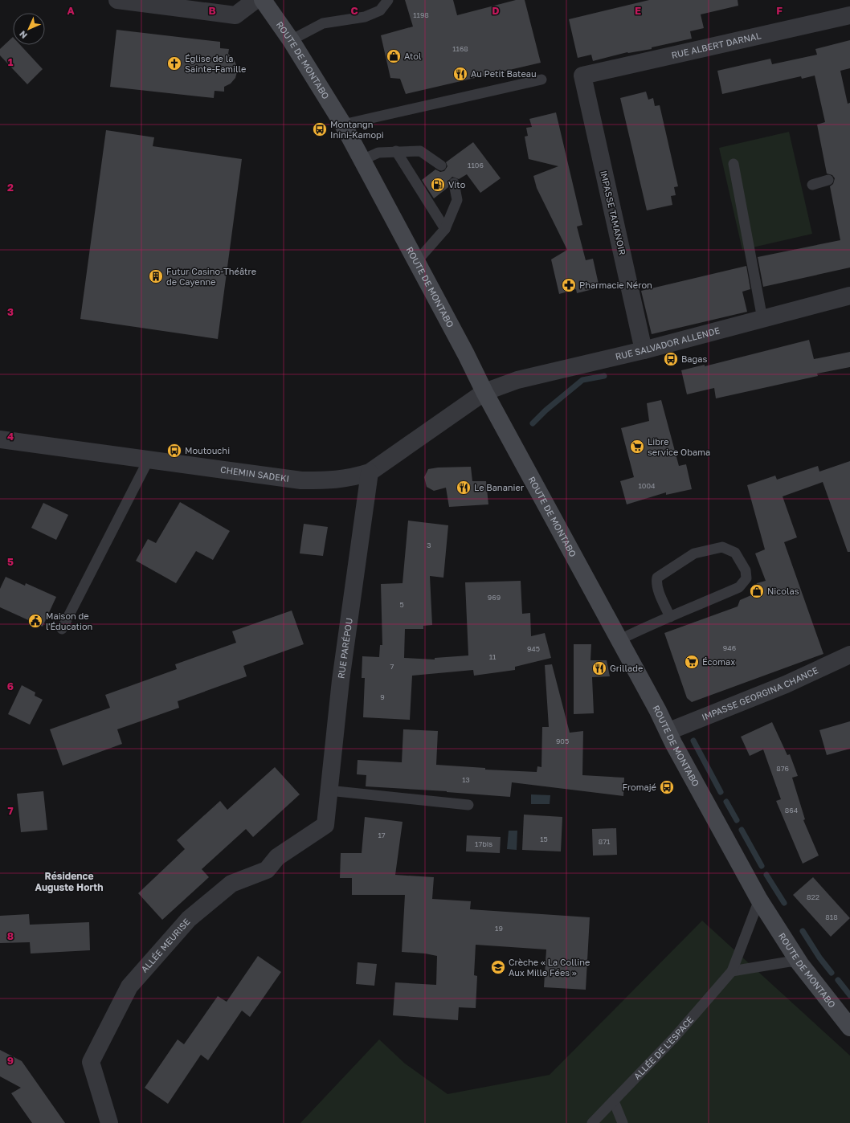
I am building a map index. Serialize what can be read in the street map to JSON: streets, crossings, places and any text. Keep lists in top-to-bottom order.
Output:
{
  "streets": {
    "main road": ["ROUTE DE MONTABO"],
    "street": [
      "RUE ALBERT DARNAL",
      "IMPASSE TAMANOIR",
      "RUE SALVADOR ALLENDE",
      "CHEMIN SADEKI",
      "RUE PARÉPOU",
      "IMPASSE GEORGINA CHANCE",
      "ALLÉE MEURISE"
    ],
    "lane": ["ALLÉE DE L'ESPACE"]
  },
  "crossings": [
    ["RUE ALBERT DARNAL", "IMPASSE TAMANOIR"],
    ["ROUTE DE MONTABO", "RUE SALVADOR ALLENDE"],
    ["ROUTE DE MONTABO", "CHEMIN SADEKI"],
    ["ROUTE DE MONTABO", "IMPASSE GEORGINA CHANCE"],
    ["ROUTE DE MONTABO", "ALLÉE DE L'ESPACE"],
    ["IMPASSE TAMANOIR", "RUE SALVADOR ALLENDE"],
    ["RUE SALVADOR ALLENDE", "CHEMIN SADEKI"],
    ["CHEMIN SADEKI", "RUE PARÉPOU"],
    ["RUE PARÉPOU", "ALLÉE MEURISE"]
  ],
  "districts": ["Résidence Auguste Horth"],
  "places": {
    "shop": ["Atol", "Nicolas"],
    "church": ["Église de la Sainte-Famille"],
    "restaurant": ["Au Petit Bateau", "Le Bananier", "Grillade"],
    "bus stop": [
      "Montangn Inini-Kamopi",
      "Bagas",
      "Moutouchi",
      "Fromajé"
    ],
    "fuel station": ["Vito"],
    "building": ["Futur Casino-Théâtre de Cayenne"],
    "pharmacy": ["Pharmacie Néron"],
    "supermarket": ["Libre service Obama", "Écomax"],
    "public building": ["Maison de l'Éducation"],
    "school or university": ["Crèche « La Colline Aux Mille Fées »"]
  },
  "house_numbers": [
    "1198",
    "1168",
    "1106",
    "1004",
    "3",
    "969",
    "5",
    "946",
    "945",
    "11",
    "7",
    "9",
    "905",
    "876",
    "13",
    "864",
    "17",
    "15",
    "871",
    "17bis",
    "822",
    "818",
    "19"
  ],
  "north": "bottom left",
  "grid": {
    "columns": [
      "A",
      "B",
      "C",
      "D",
      "E",
      "F"
    ],
    "rows": [
      "1",
      "2",
      "3",
      "4",
      "5",
      "6",
      "7",
      "8",
      "9"
    ]
  }
}
